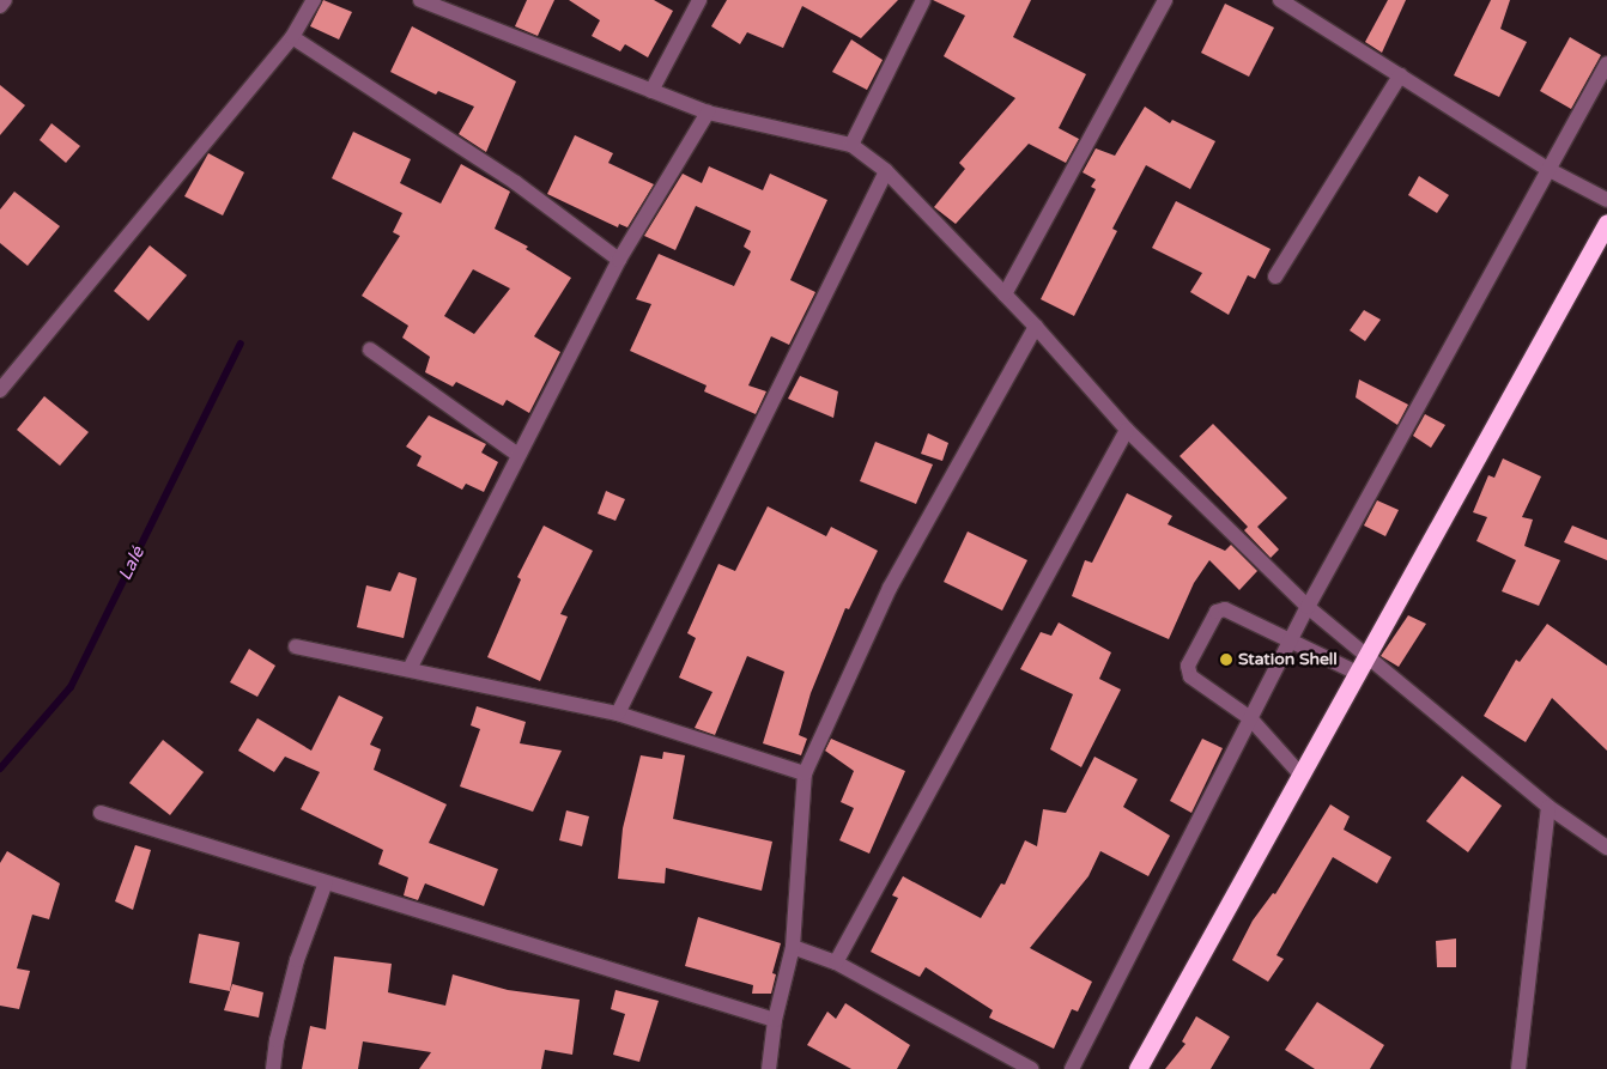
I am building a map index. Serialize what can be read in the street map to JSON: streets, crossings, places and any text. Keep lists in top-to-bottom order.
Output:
{
  "water": ["Lalé"],
  "places": ["Station Shell"]
}
